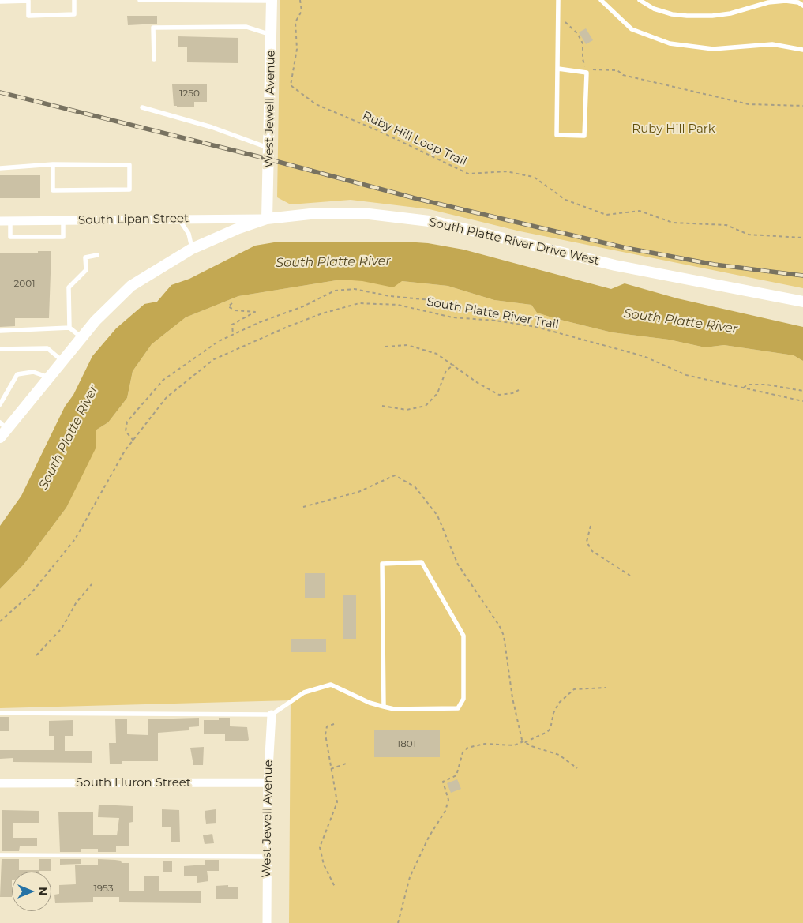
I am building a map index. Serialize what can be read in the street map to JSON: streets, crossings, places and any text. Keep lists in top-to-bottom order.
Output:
{
  "streets": {
    "street": [
      "West Jewell Avenue",
      "South Lipan Street",
      "South Platte River Drive West",
      "South Huron Street"
    ],
    "path": ["Ruby Hill Loop Trail", "South Platte River Trail"]
  },
  "crossings": [
    ["West Jewell Avenue", "South Lipan Street"],
    ["West Jewell Avenue", "South Platte River Drive West"],
    ["West Jewell Avenue", "South Huron Street"],
    ["South Lipan Street", "South Platte River Drive West"]
  ],
  "water": ["South Platte River"],
  "parks": ["Ruby Hill Park"],
  "house_numbers": [
    "1250",
    "2001",
    "1801",
    "1953"
  ],
  "north": "right"
}
